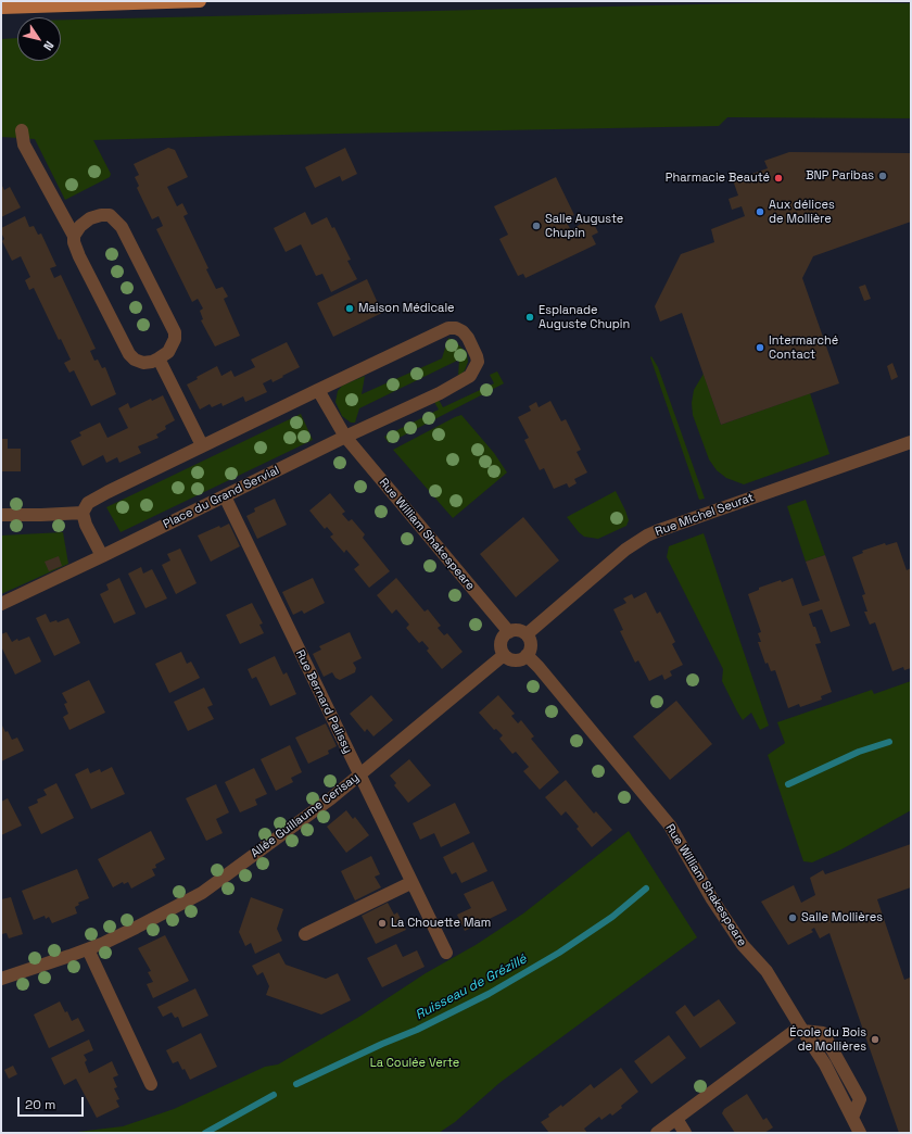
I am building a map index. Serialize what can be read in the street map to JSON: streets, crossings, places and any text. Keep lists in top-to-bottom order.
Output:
{
  "streets": {
    "street": [
      "Place du Grand Servial",
      "Rue Michel Seurat",
      "Rue William Shakespeare",
      "Rue Bernard Palissy",
      "Allée Guillaume Cerisay"
    ]
  },
  "crossings": [
    ["Place du Grand Servial", "Rue William Shakespeare"],
    ["Place du Grand Servial", "Rue Bernard Palissy"],
    ["Rue Michel Seurat", "Rue William Shakespeare"],
    ["Rue Michel Seurat", "Allée Guillaume Cerisay"],
    ["Rue William Shakespeare", "Allée Guillaume Cerisay"],
    ["Rue Bernard Palissy", "Allée Guillaume Cerisay"]
  ],
  "water": ["Ruisseau de Grézillé"],
  "parks": ["La Coulée Verte"],
  "places": [
    "BNP Paribas",
    "Pharmacie Beauté",
    "Aux délices de Mollière",
    "Salle Auguste Chupin",
    "Maison Médicale",
    "Esplanade Auguste Chupin",
    "Intermarché Contact",
    "Salle Mollières",
    "La Chouette Mam",
    "École du Bois de Mollières"
  ],
  "scale_bar": "20 m",
  "north": "bottom right"
}
